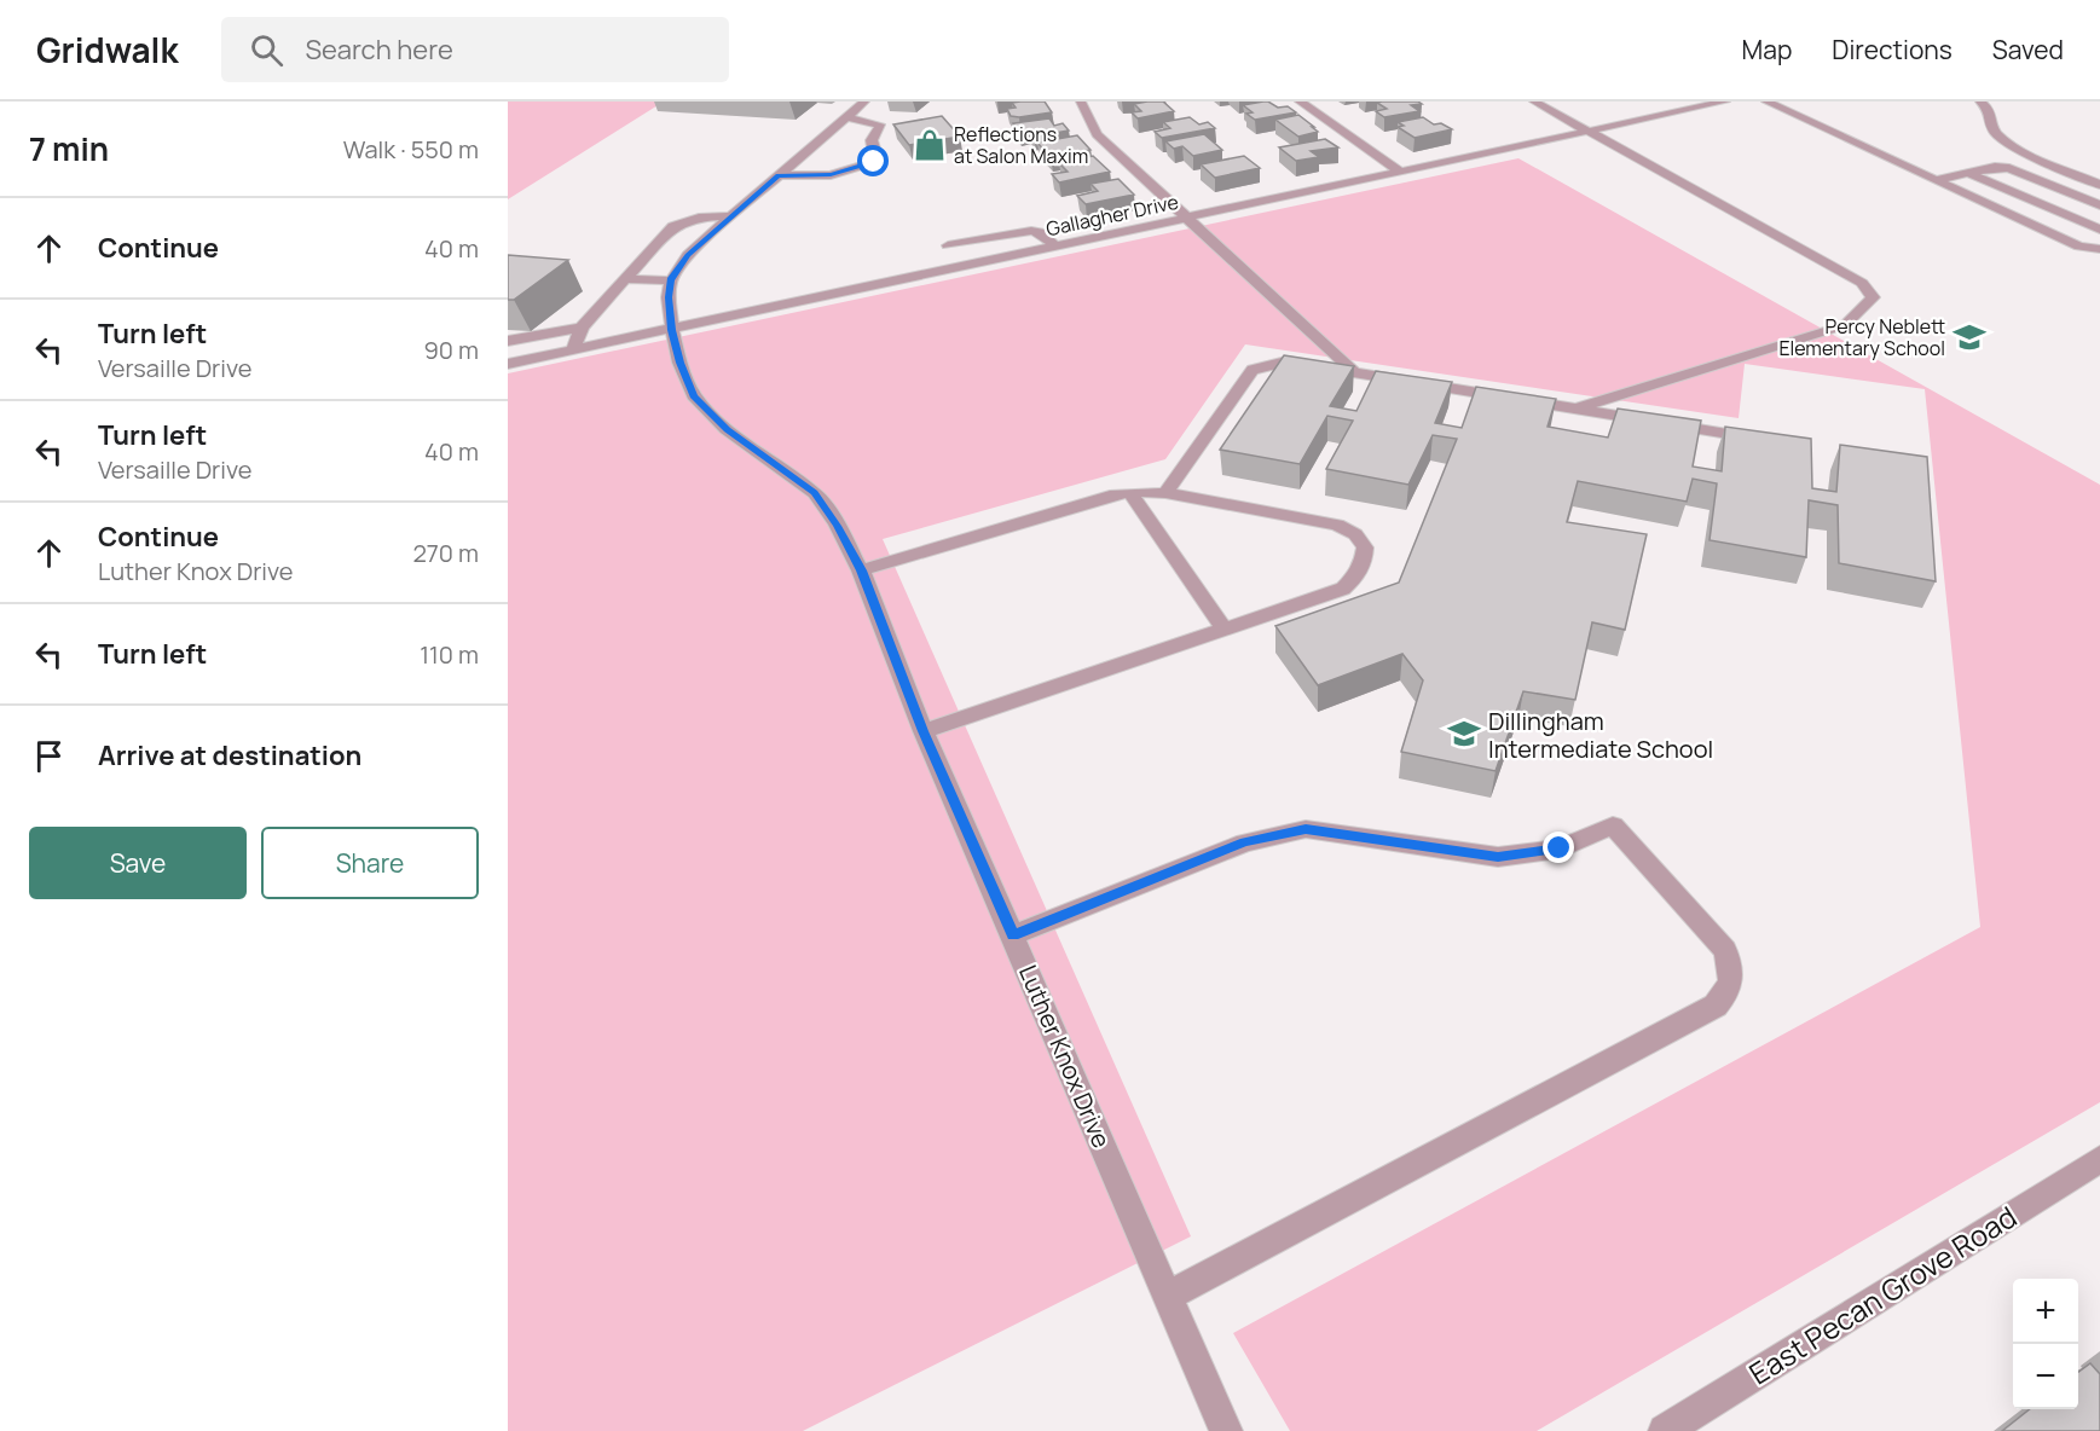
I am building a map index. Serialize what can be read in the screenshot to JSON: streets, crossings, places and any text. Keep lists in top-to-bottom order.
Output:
{
  "streets": {
    "street": ["Gallagher Drive", "Luther Knox Drive", "East Pecan Grove Road"]
  },
  "crossings": [
    ["Gallagher Drive", "Luther Knox Drive"]
  ],
  "places": {
    "shop": ["Reflections at Salon Maxim"],
    "school or university": ["Percy Neblett Elementary School", "Dillingham Intermediate School"]
  },
  "page": {
    "header": "Gridwalk",
    "search": "Search here",
    "nav": ["Map", "Directions", "Saved"],
    "heading": ["7 min", "Walk · 550 m"],
    "list": [
      ["Continue", "40 m"],
      ["Turn left", "Versaille Drive", "90 m"],
      ["Turn left", "Versaille Drive", "40 m"],
      ["Continue", "Luther Knox Drive", "270 m"],
      ["Turn left", "110 m"],
      "Arrive at destination"
    ],
    "buttons": ["Save", "Share"],
    "map_buttons": ["+", "−"]
  }
}
